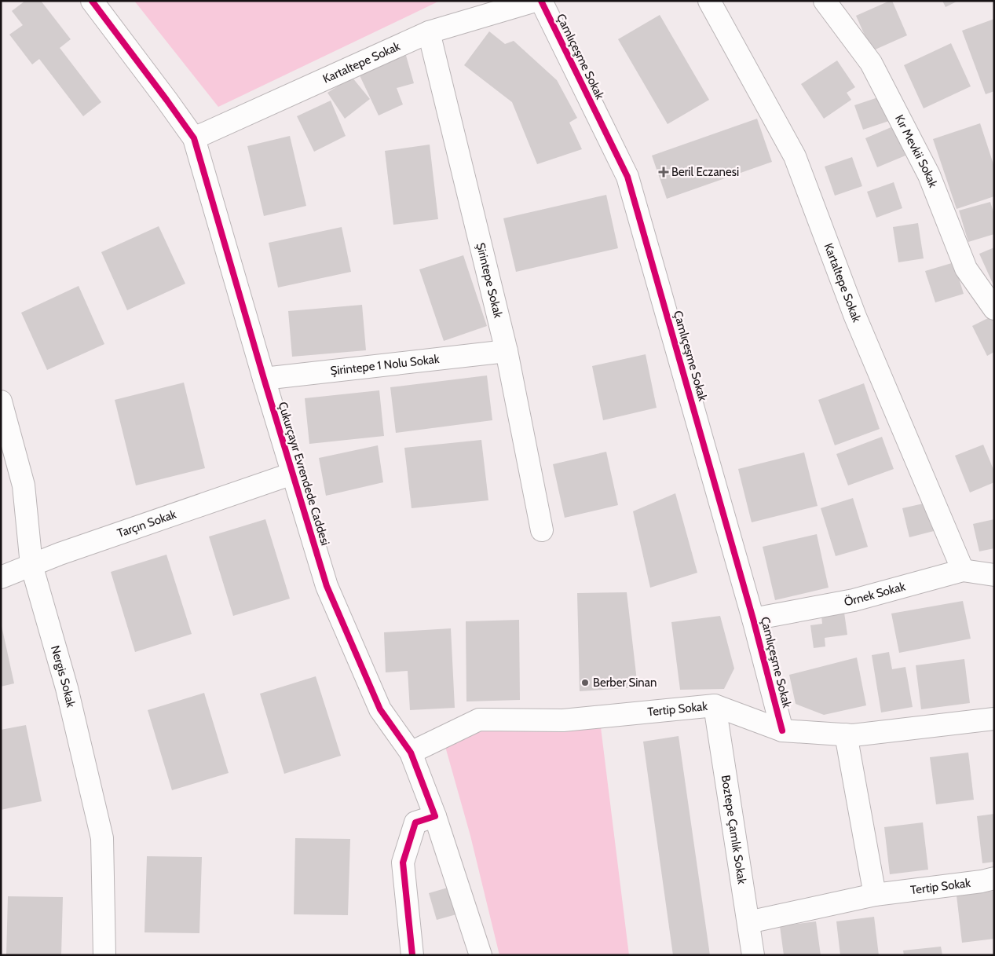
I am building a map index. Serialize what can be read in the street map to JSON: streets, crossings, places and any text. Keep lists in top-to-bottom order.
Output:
{
  "streets": {
    "street": [
      "Çamlıçeşme Sokak",
      "Kartaltepe Sokak",
      "Kır Mevkii Sokak",
      "Şirintepe Sokak",
      "Şirintepe 1 Nolu Sokak",
      "Çukurçayır Evrendede Caddesi",
      "Tarçın Sokak",
      "Örnek Sokak",
      "Nergis Sokak",
      "Tertip Sokak",
      "Boztepe Çamlık Sokak"
    ]
  },
  "crossings": [
    ["Çamlıçeşme Sokak", "Örnek Sokak"],
    ["Çamlıçeşme Sokak", "Tertip Sokak"],
    ["Kartaltepe Sokak", "Şirintepe Sokak"],
    ["Kartaltepe Sokak", "Çukurçayır Evrendede Caddesi"],
    ["Kartaltepe Sokak", "Örnek Sokak"],
    ["Şirintepe Sokak", "Şirintepe 1 Nolu Sokak"],
    ["Şirintepe 1 Nolu Sokak", "Çukurçayır Evrendede Caddesi"],
    ["Çukurçayır Evrendede Caddesi", "Tarçın Sokak"],
    ["Çukurçayır Evrendede Caddesi", "Tertip Sokak"],
    ["Tarçın Sokak", "Nergis Sokak"],
    ["Tertip Sokak", "Boztepe Çamlık Sokak"]
  ],
  "places": {
    "health": ["Beril Eczanesi"],
    "other": ["Berber Sinan"]
  }
}
